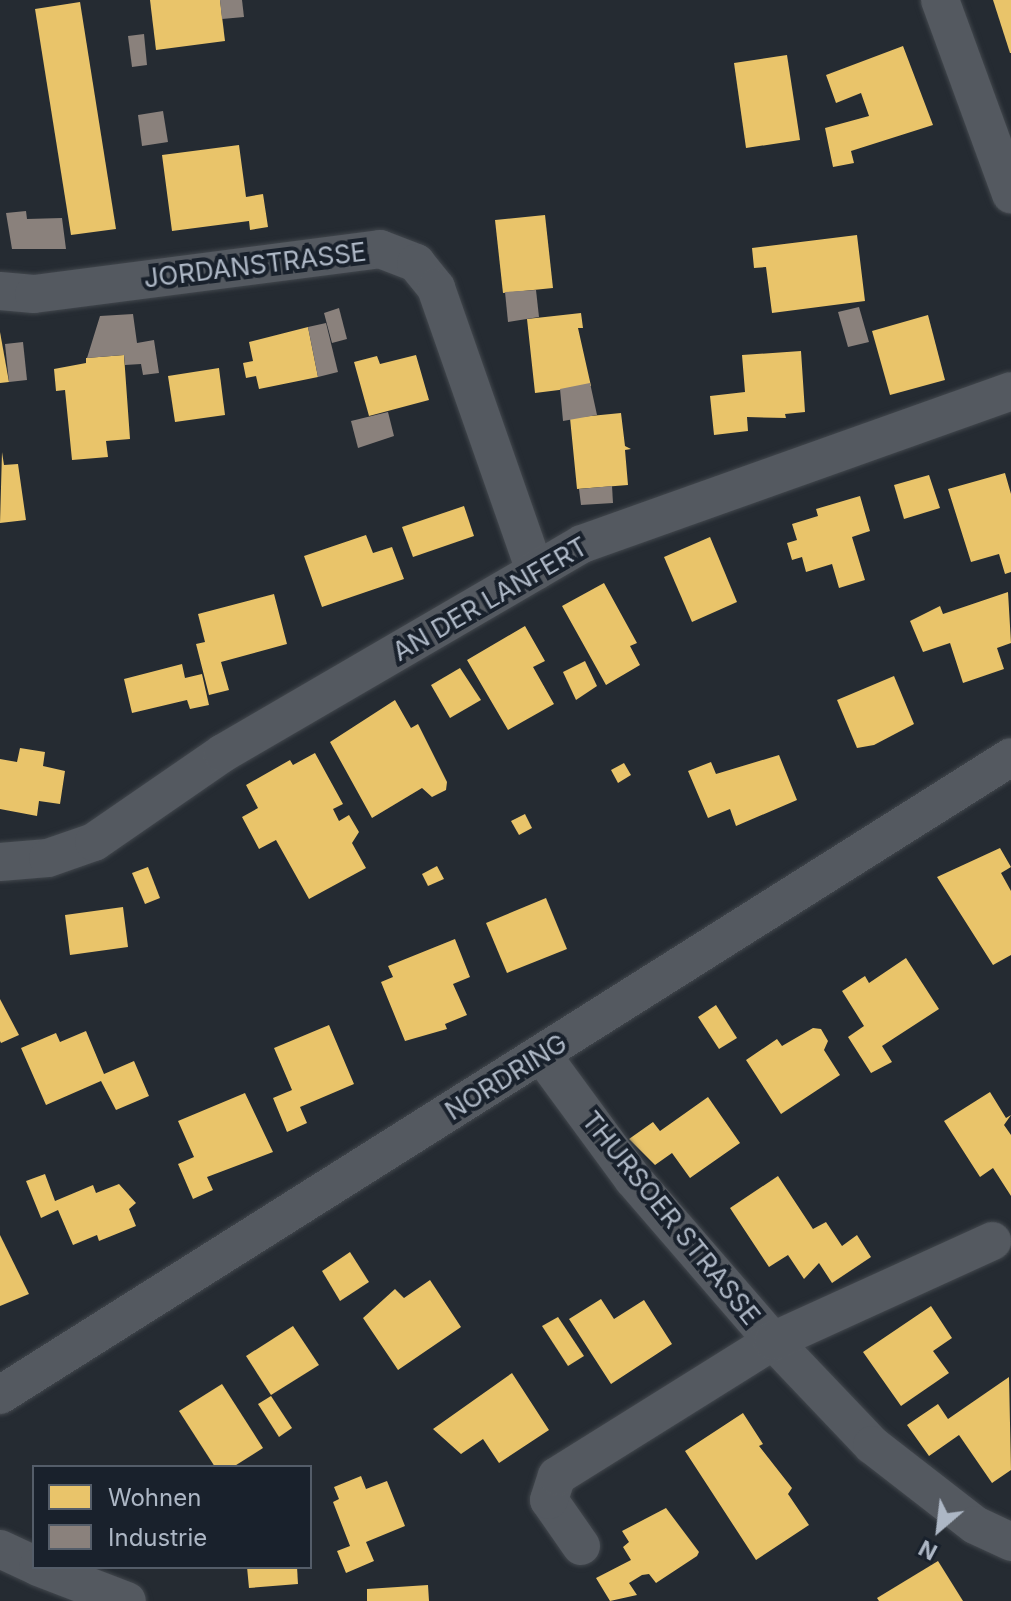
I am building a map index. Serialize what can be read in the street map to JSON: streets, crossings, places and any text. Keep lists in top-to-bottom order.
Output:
{
  "streets": {
    "street": [
      "JORDANSTRASSE",
      "AN DER LANFERT",
      "NORDRING",
      "THURSOER STRASSE"
    ]
  },
  "crossings": [
    ["JORDANSTRASSE", "AN DER LANFERT"],
    ["NORDRING", "THURSOER STRASSE"]
  ],
  "legend": ["Wohnen", "Industrie"],
  "north": "bottom left"
}
